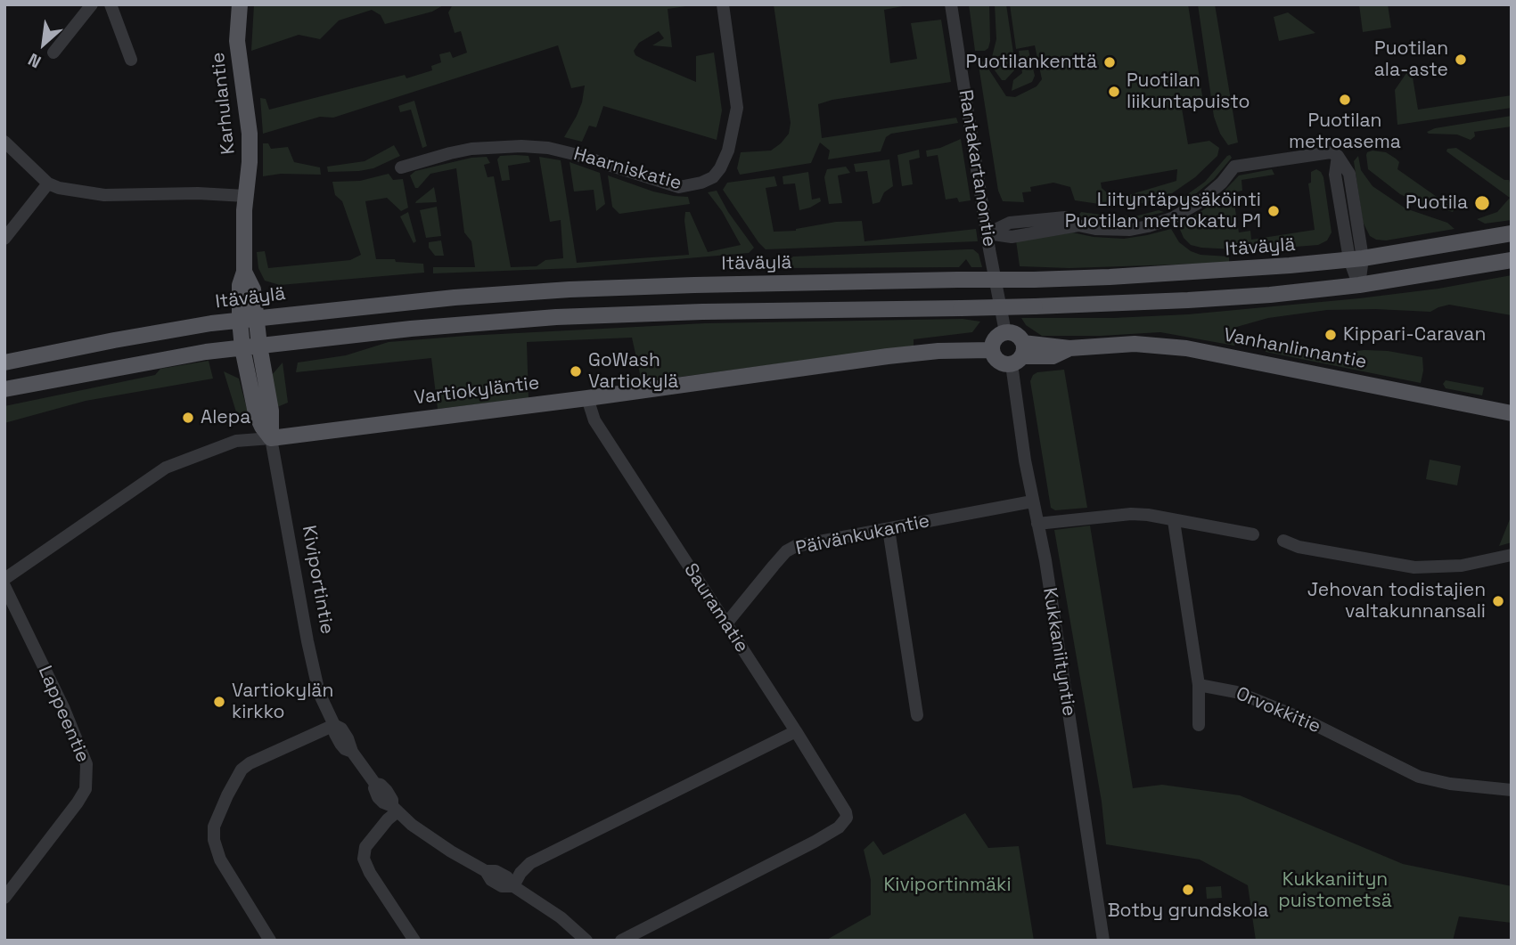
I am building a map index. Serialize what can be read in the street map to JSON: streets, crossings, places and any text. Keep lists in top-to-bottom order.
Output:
{
  "streets": {
    "main road": [
      "Karhulantie",
      "Itäväylä",
      "Vanhanlinnantie",
      "Vartiokyläntie",
      "Kiviportintie"
    ],
    "street": [
      "Rantakartanontie",
      "Haarniskatie",
      "Päivänkukantie",
      "Sauramatie",
      "Kukkaniityntie",
      "Orvokkitie",
      "Lappeentie"
    ]
  },
  "crossings": [
    ["Karhulantie", "Itäväylä"],
    ["Karhulantie", "Kiviportintie"],
    ["Rantakartanontie", "Vanhanlinnantie"],
    ["Rantakartanontie", "Vartiokyläntie"],
    ["Rantakartanontie", "Kukkaniityntie"],
    ["Vanhanlinnantie", "Vartiokyläntie"],
    ["Vanhanlinnantie", "Kukkaniityntie"],
    ["Vartiokyläntie", "Kiviportintie"],
    ["Vartiokyläntie", "Sauramatie"],
    ["Vartiokyläntie", "Kukkaniityntie"],
    ["Päivänkukantie", "Sauramatie"],
    ["Päivänkukantie", "Kukkaniityntie"]
  ],
  "parks": ["Kukkaniityn puistometsä", "Kiviportinmäki"],
  "places": [
    "Puotilan ala-aste",
    "Puotilankenttä",
    "Puotilan liikuntapuisto",
    "Puotilan metroasema",
    "Puotila",
    "Liityntäpysäköinti Puotilan metrokatu P1",
    "Kippari-Caravan",
    "GoWash Vartiokylä",
    "Alepa",
    "Jehovan todistajien valtakunnansali",
    "Vartiokylän kirkko",
    "Botby grundskola"
  ],
  "north": "bottom left"
}
